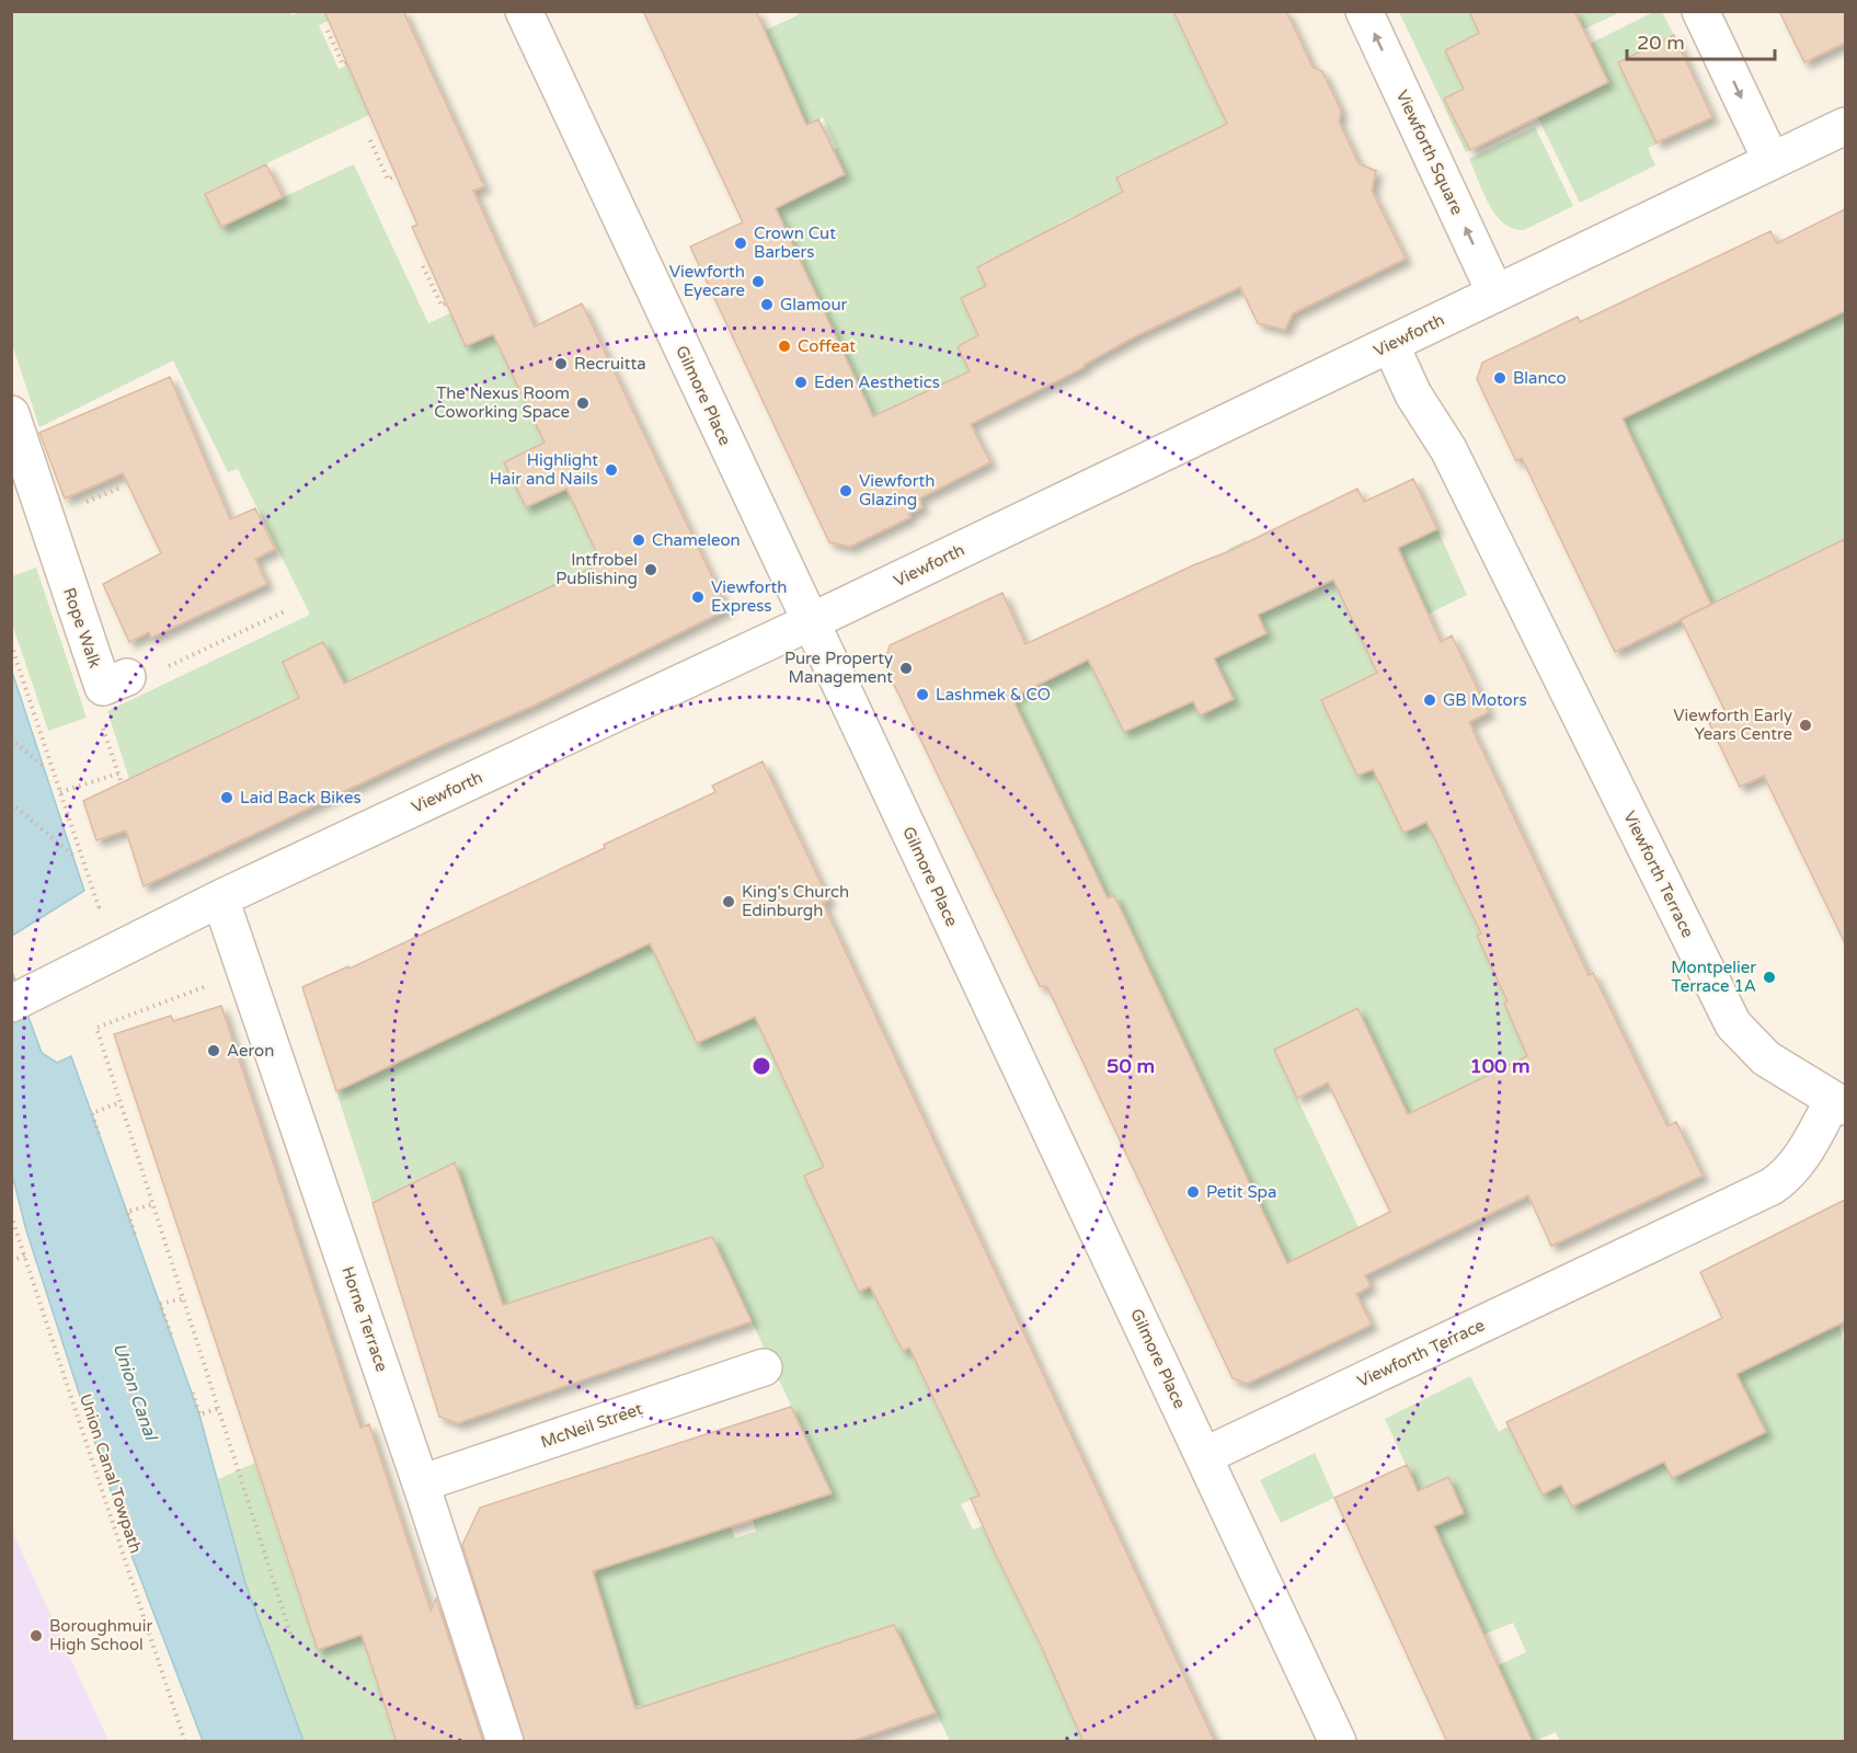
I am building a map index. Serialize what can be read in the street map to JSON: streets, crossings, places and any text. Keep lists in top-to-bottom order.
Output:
{
  "streets": {
    "street": [
      "Viewforth Square",
      "Viewforth",
      "Gilmore Place",
      "Rope Walk",
      "Viewforth Terrace",
      "Horne Terrace",
      "McNeil Street"
    ],
    "path": ["Union Canal Towpath"]
  },
  "crossings": [
    ["Viewforth Square", "Viewforth"],
    ["Viewforth", "Gilmore Place"],
    ["Viewforth", "Viewforth Terrace"],
    ["Viewforth", "Horne Terrace"],
    ["Gilmore Place", "Viewforth Terrace"],
    ["Horne Terrace", "McNeil Street"]
  ],
  "water": ["Union Canal"],
  "places": [
    "Crown Cut Barbers",
    "Viewforth Eyecare",
    "Glamour",
    "Coffeat",
    "Recruitta",
    "Blanco",
    "Eden Aesthetics",
    "The Nexus Room Coworking Space",
    "Highlight Hair and Nails",
    "Viewforth Glazing",
    "Chameleon",
    "Intfrobel Publishing",
    "Viewforth Express",
    "Pure Property Management",
    "Lashmek & CO",
    "GB Motors",
    "Viewforth Early Years Centre",
    "Laid Back Bikes",
    "King's Church Edinburgh",
    "Montpelier Terrace 1A",
    "Aeron",
    "Petit Spa",
    "Boroughmuir High School"
  ],
  "scale_bar": "20 m",
  "rings": ["50 m", "100 m"]
}
